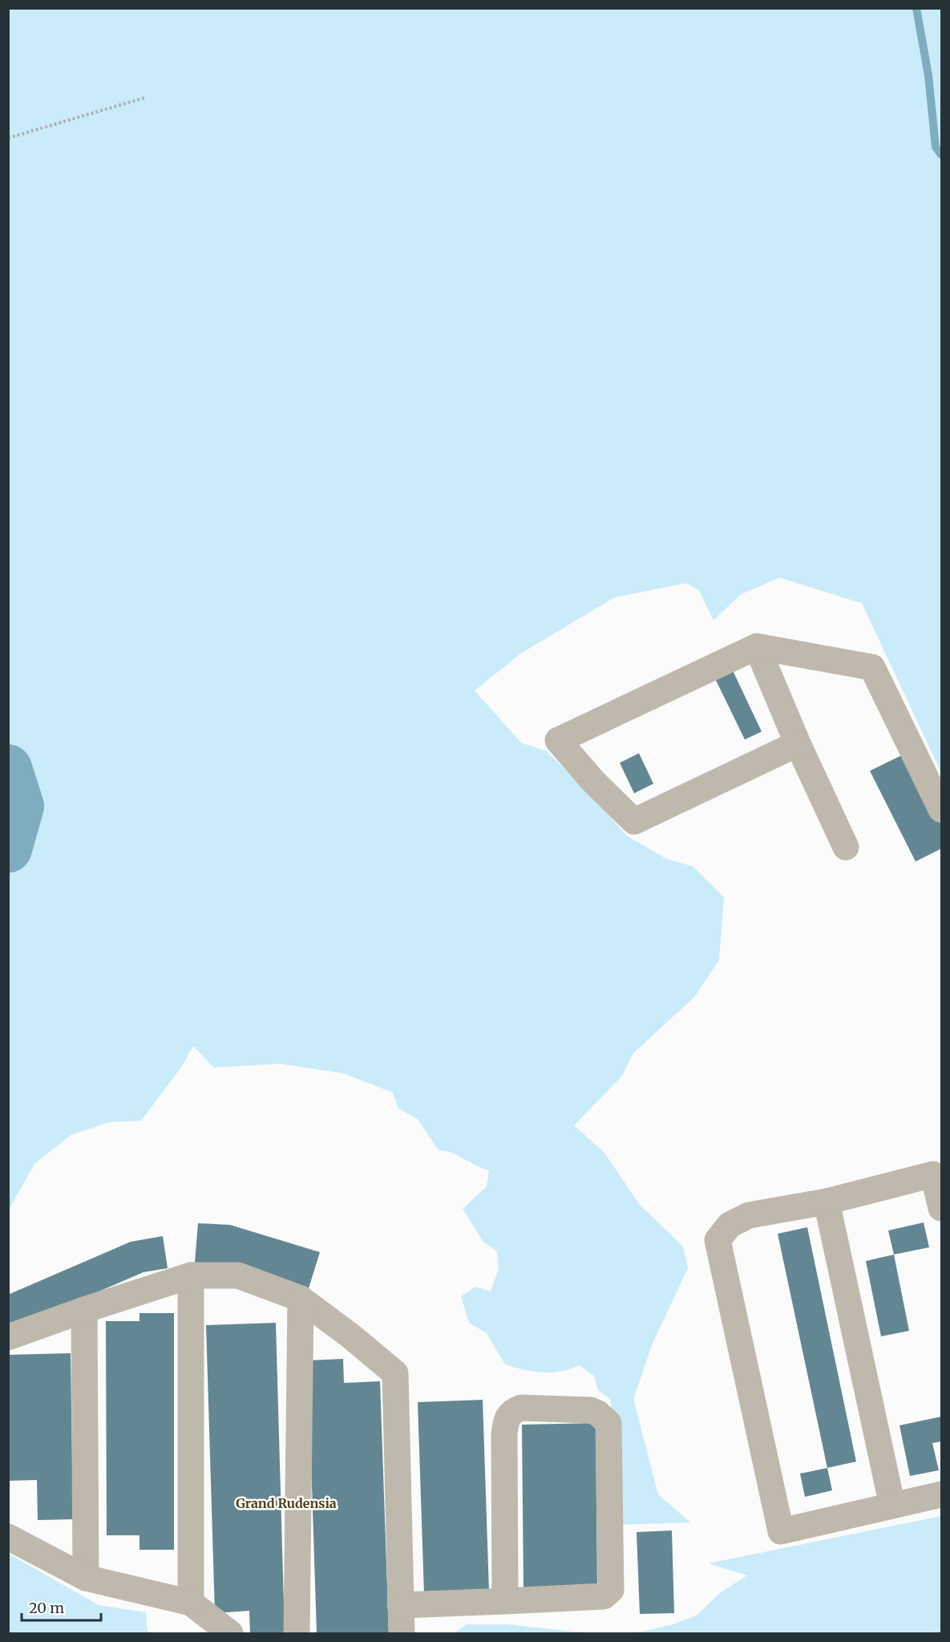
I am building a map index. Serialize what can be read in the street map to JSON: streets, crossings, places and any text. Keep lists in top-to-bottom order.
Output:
{
  "districts": ["Grand Rudensia"],
  "scale_bar": "20 m"
}
